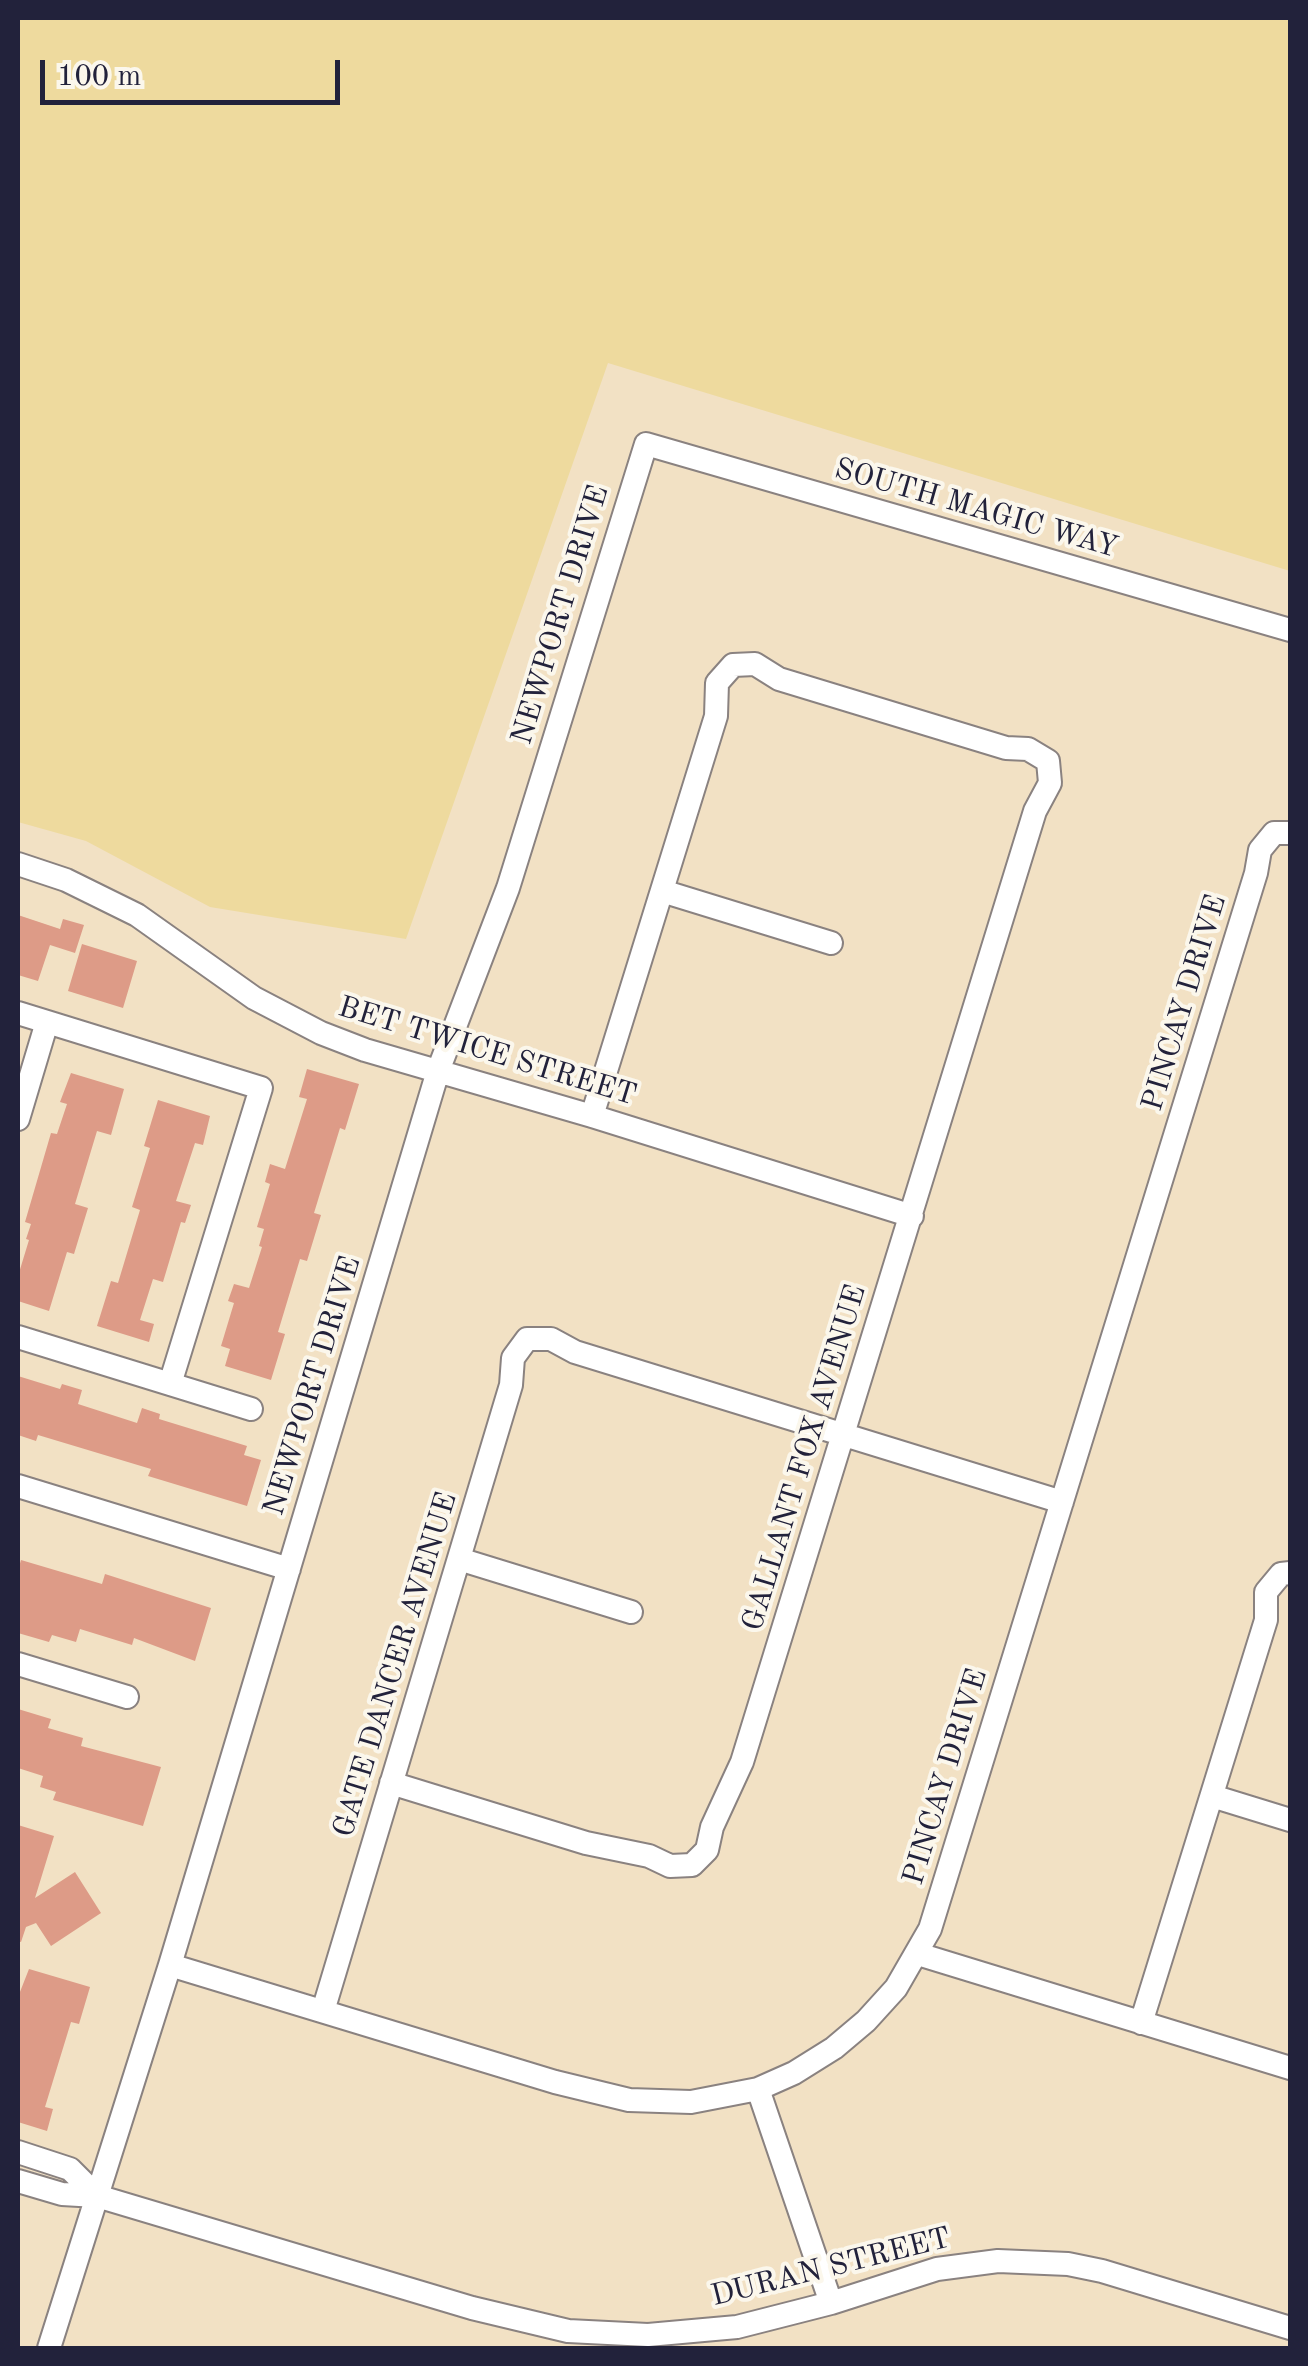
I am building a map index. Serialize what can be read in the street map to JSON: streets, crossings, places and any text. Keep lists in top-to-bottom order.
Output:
{
  "streets": {
    "street": [
      "SOUTH MAGIC WAY",
      "NEWPORT DRIVE",
      "PINCAY DRIVE",
      "BET TWICE STREET",
      "GALLANT FOX AVENUE",
      "GATE DANCER AVENUE",
      "DURAN STREET"
    ]
  },
  "crossings": [
    ["SOUTH MAGIC WAY", "NEWPORT DRIVE"],
    ["NEWPORT DRIVE", "PINCAY DRIVE"],
    ["NEWPORT DRIVE", "BET TWICE STREET"],
    ["NEWPORT DRIVE", "DURAN STREET"],
    ["PINCAY DRIVE", "GATE DANCER AVENUE"],
    ["BET TWICE STREET", "GALLANT FOX AVENUE"],
    ["GALLANT FOX AVENUE", "GATE DANCER AVENUE"]
  ],
  "scale_bar": "100 m"
}
